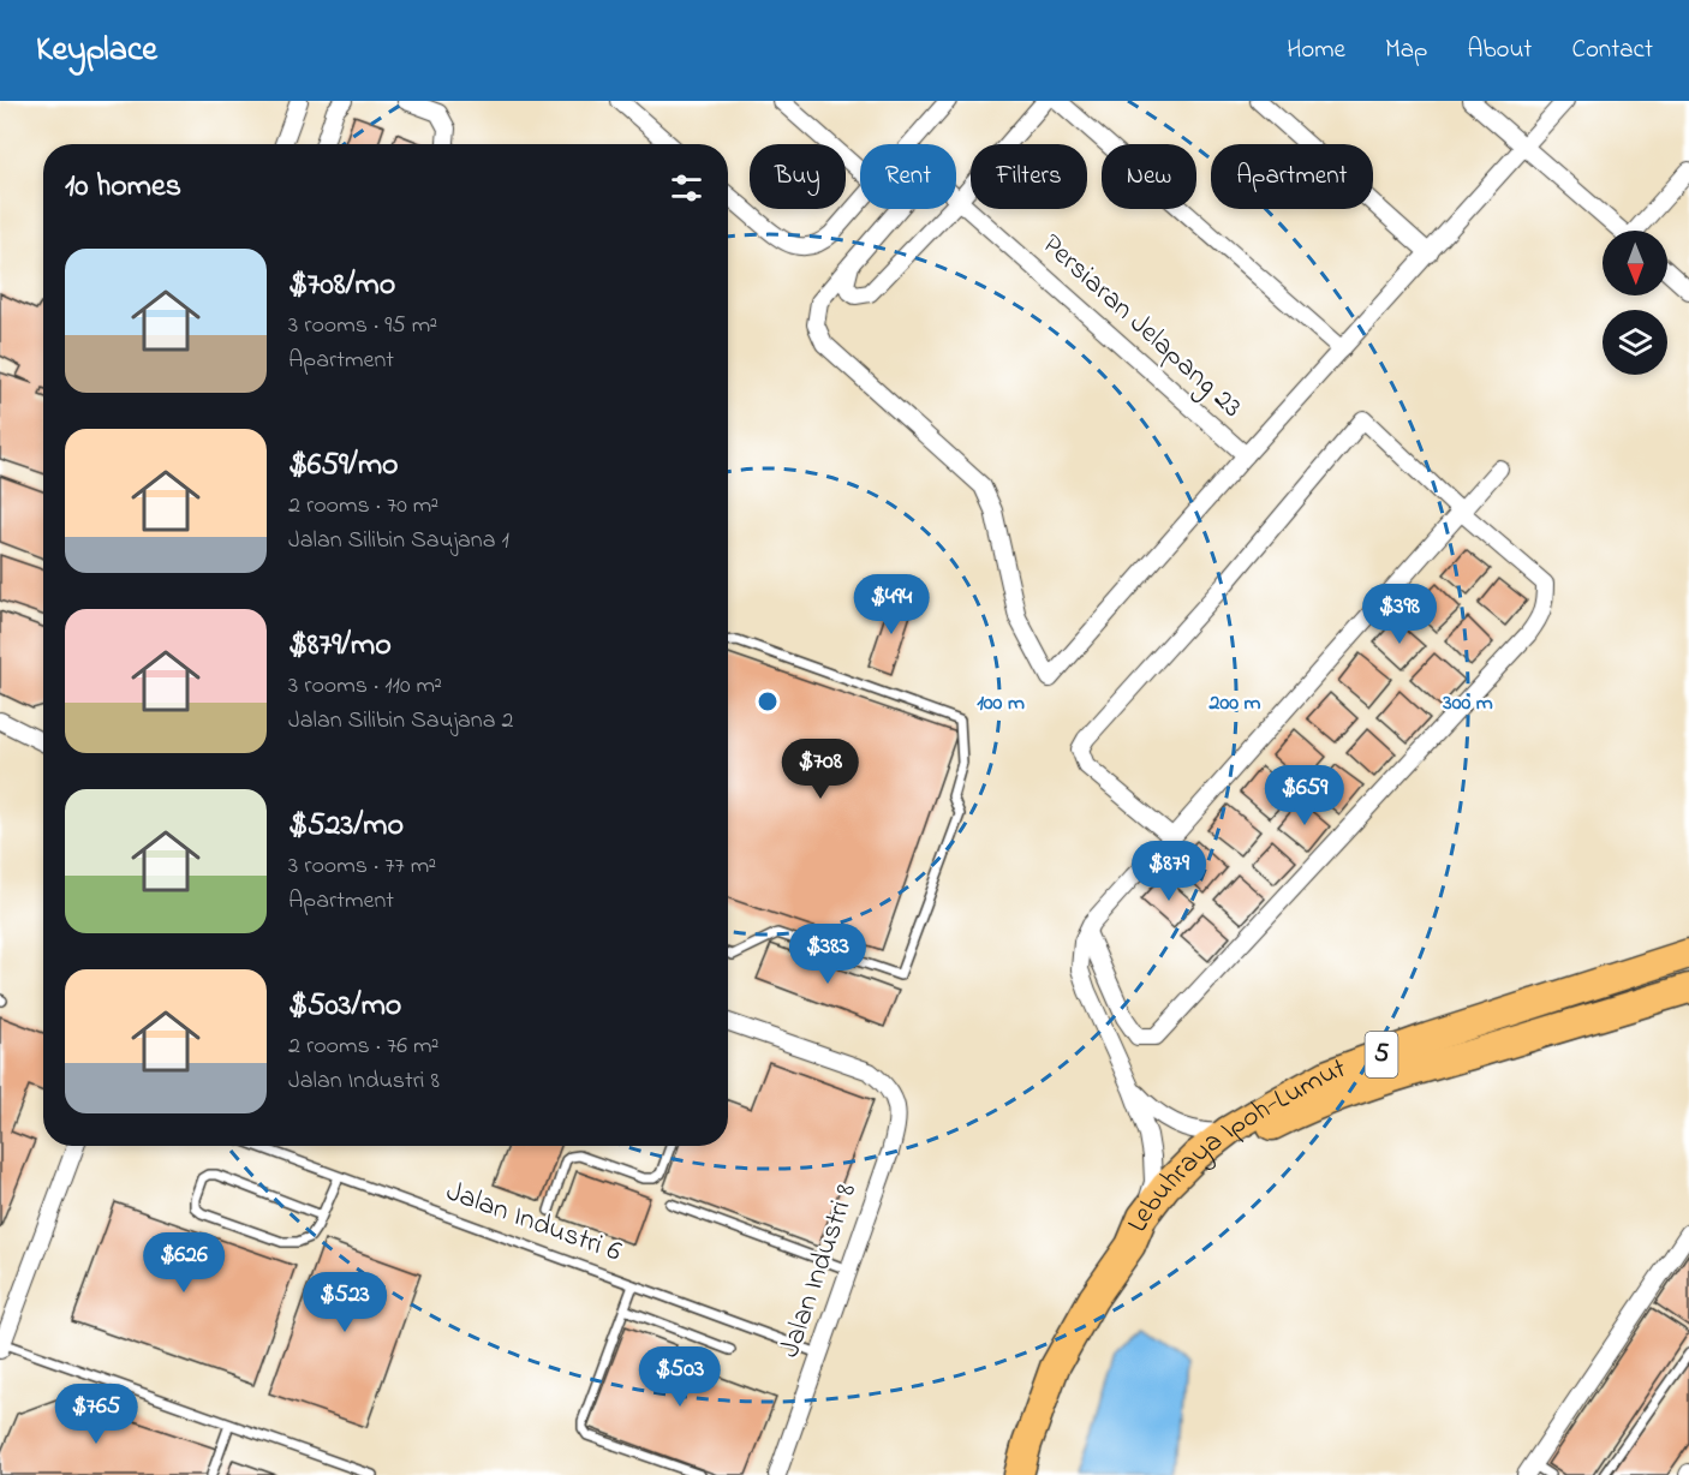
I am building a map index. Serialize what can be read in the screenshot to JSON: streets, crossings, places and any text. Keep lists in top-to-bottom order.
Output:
{
  "streets": {
    "highway": ["5", "Lebuhraya Ipoh-Lumut"],
    "street": ["Persiaran Jelapang 23", "Jalan Industri 8"],
    "lane": ["Jalan Industri 6"]
  },
  "crossings": [
    ["Jalan Industri 6", "Jalan Industri 8"]
  ],
  "north": "bottom",
  "page": {
    "header": "Keyplace",
    "nav": [
      "Home",
      "Map",
      "About",
      "Contact"
    ],
    "chip": [
      "Buy",
      "Rent",
      "Filters",
      "New",
      "Apartment"
    ],
    "heading": "10 homes",
    "list": [
      {
        "name": "$708/mo",
        "note": "3 rooms · 95 m² · Apartment"
      },
      {
        "name": "$659/mo",
        "note": "2 rooms · 70 m² · Jalan Silibin Saujana 1"
      },
      {
        "name": "$879/mo",
        "note": "3 rooms · 110 m² · Jalan Silibin Saujana 2"
      },
      {
        "name": "$523/mo",
        "note": "3 rooms · 77 m² · Apartment"
      },
      {
        "name": "$503/mo",
        "note": "2 rooms · 76 m² · Jalan Industri 8"
      }
    ],
    "price": [
      "$494",
      "$398",
      "$708",
      "$659",
      "$879",
      "$383",
      "$626",
      "$523",
      "$503",
      "$765"
    ]
  },
  "rings": ["100 m", "200 m", "300 m"]
}
